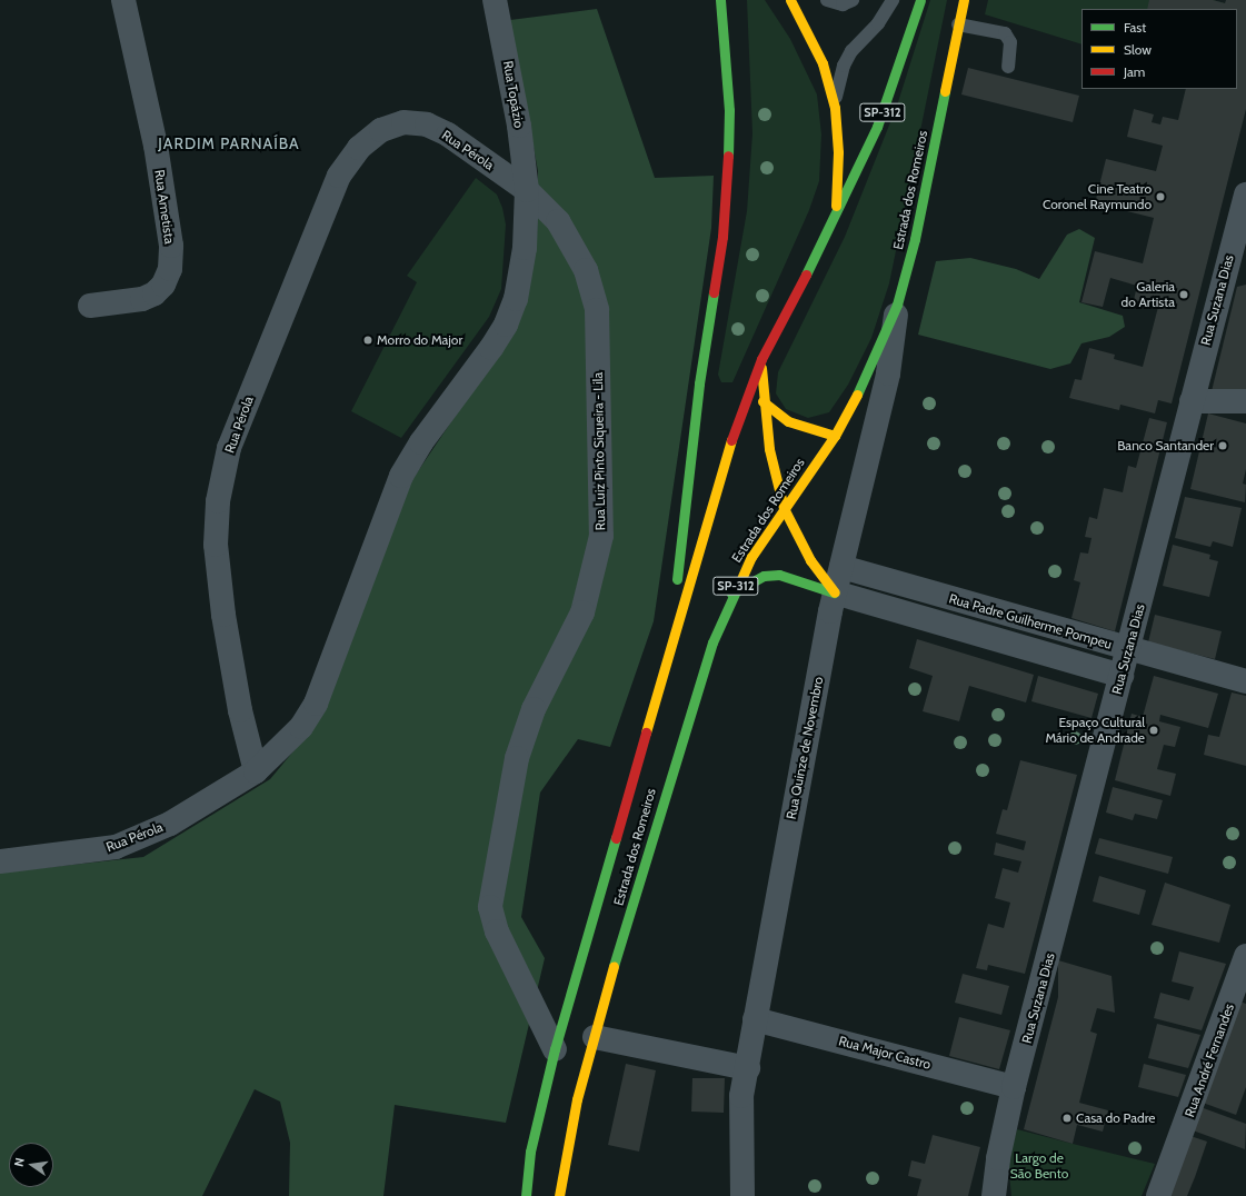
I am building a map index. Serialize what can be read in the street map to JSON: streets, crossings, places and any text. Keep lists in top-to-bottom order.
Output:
{
  "streets": {
    "main road": ["SP-312", "Estrada dos Romeiros"],
    "street": [
      "Rua Topázio",
      "Rua Pérola",
      "Rua Ametista",
      "Rua Suzana Dias",
      "Rua Luiz Pinto Siqueira - Lila",
      "Rua Padre Guilherme Pompeu",
      "Rua Quinze de Novembro",
      "Rua Major Castro",
      "Rua André Fernandes"
    ]
  },
  "crossings": [
    ["Rua Topázio", "Rua Pérola"],
    ["Rua Topázio", "Rua Luiz Pinto Siqueira - Lila"],
    ["SP-312", "Rua Luiz Pinto Siqueira - Lila"],
    ["Rua Pérola", "Rua Luiz Pinto Siqueira - Lila"],
    ["Estrada dos Romeiros", "Rua Quinze de Novembro"],
    ["Rua Suzana Dias", "Rua Padre Guilherme Pompeu"],
    ["Rua Suzana Dias", "Rua Major Castro"],
    ["Rua Padre Guilherme Pompeu", "Rua Quinze de Novembro"],
    ["Rua Quinze de Novembro", "Rua Major Castro"]
  ],
  "districts": ["JARDIM PARNAÍBA"],
  "parks": ["Largo de São Bento"],
  "places": [
    "Cine Teatro Coronel Raymundo",
    "Galeria do Artista",
    "Morro do Major",
    "Banco Santander",
    "Espaço Cultural Mário de Andrade",
    "Casa do Padre"
  ],
  "legend": ["Fast", "Slow", "Jam"],
  "north": "left"
}
